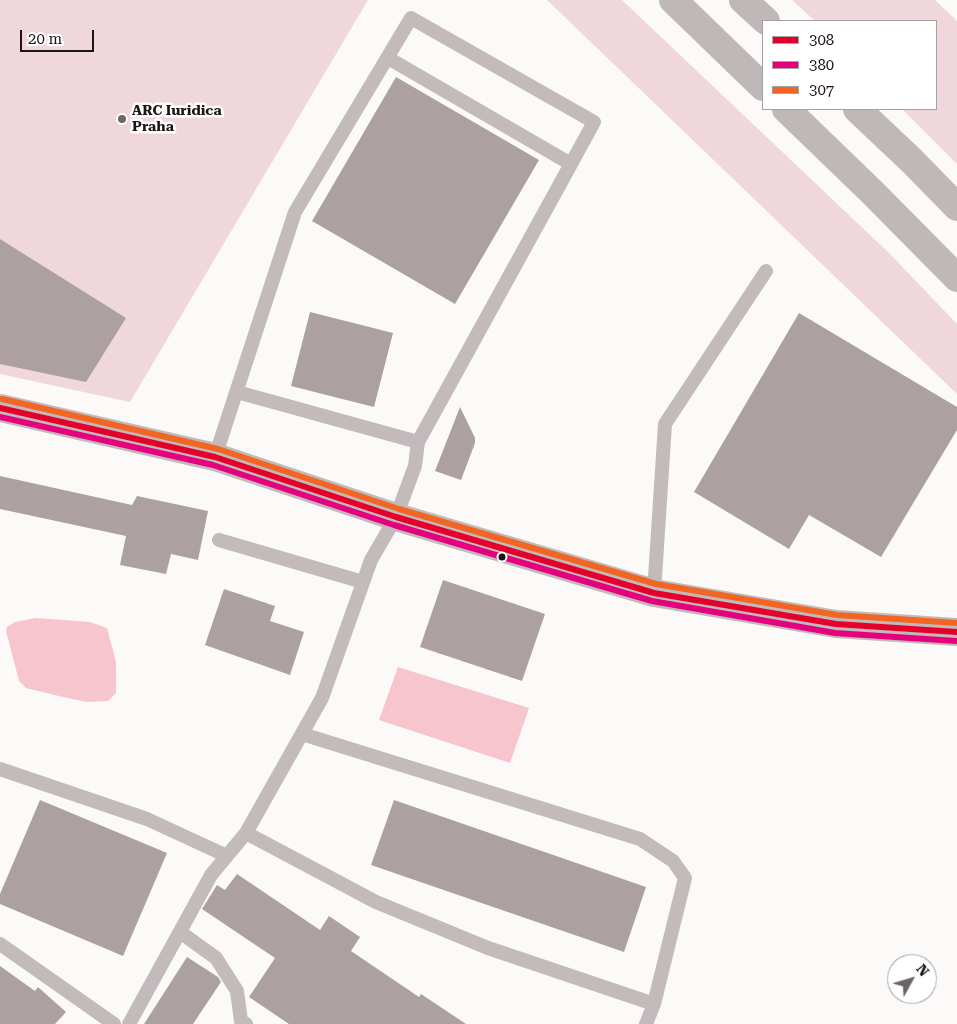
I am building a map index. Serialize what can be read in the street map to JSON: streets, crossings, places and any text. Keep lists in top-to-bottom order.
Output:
{
  "places": ["ARC Iuridica Praha"],
  "lines": ["transit line 307", "transit line 308", "transit line 380"],
  "legend": ["308", "380", "307"],
  "scale_bar": "20 m",
  "north": "top right"
}
